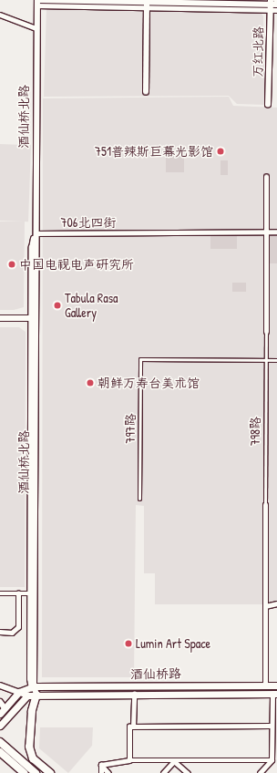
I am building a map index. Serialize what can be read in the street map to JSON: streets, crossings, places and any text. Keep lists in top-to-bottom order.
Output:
{
  "streets": {
    "main road": ["酒仙桥路"],
    "street": [
      "万红北路",
      "酒仙桥北路",
      "706北四街",
      "797路",
      "798路"
    ]
  },
  "crossings": [
    ["酒仙桥北路", "706北四街"],
    ["酒仙桥北路", "酒仙桥路"],
    ["706北四街", "798路"],
    ["797路", "798路"],
    ["798路", "酒仙桥路"]
  ],
  "places": [
    "751普辣斯巨幕光影馆",
    "中国电视电声研究所",
    "Tabula Rasa Gallery",
    "朝鲜万寿台美术馆",
    "Lumin Art Space"
  ]
}
